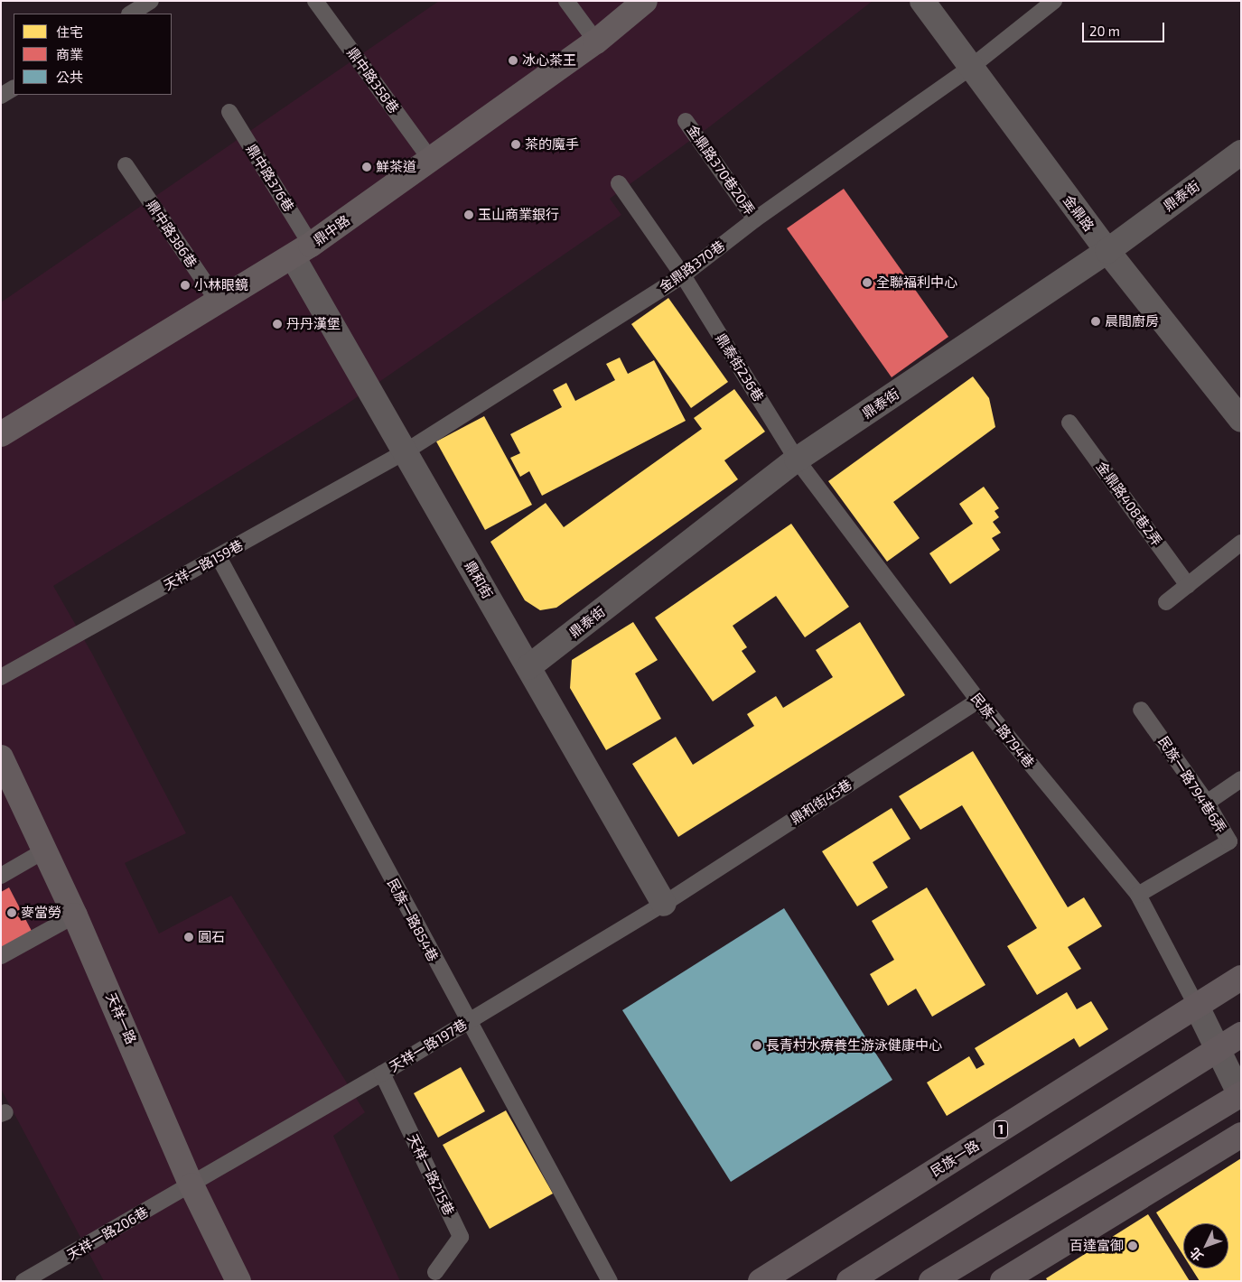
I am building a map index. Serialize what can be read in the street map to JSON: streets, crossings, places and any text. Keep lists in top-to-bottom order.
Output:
{
  "streets": {
    "main road": ["1", "民族一路"],
    "street": [
      "鼎泰街",
      "金鼎路",
      "鼎中路",
      "鼎和街",
      "天祥一路"
    ],
    "lane": [
      "鼎中路358巷",
      "金鼎路370巷20弄",
      "鼎中路376巷",
      "鼎中路386巷",
      "金鼎路370巷",
      "鼎泰街236巷",
      "金鼎路408巷2弄",
      "天祥一路159巷",
      "民族一路794巷",
      "民族一路794巷6弄",
      "鼎和街45巷",
      "民族一路854巷",
      "天祥一路197巷",
      "天祥一路215巷",
      "天祥一路206巷"
    ]
  },
  "crossings": [
    ["鼎中路358巷", "鼎中路"],
    ["金鼎路370巷20弄", "金鼎路370巷"],
    ["鼎中路376巷", "鼎中路"],
    ["鼎中路376巷", "鼎和街"],
    ["鼎泰街", "金鼎路"],
    ["鼎泰街", "鼎泰街236巷"],
    ["鼎泰街", "鼎和街"],
    ["鼎泰街", "民族一路794巷"],
    ["金鼎路", "金鼎路370巷"],
    ["鼎中路", "鼎中路386巷"],
    ["鼎中路", "鼎和街"],
    ["金鼎路370巷", "鼎泰街236巷"],
    ["金鼎路370巷", "天祥一路159巷"],
    ["金鼎路370巷", "鼎和街"],
    ["鼎泰街236巷", "民族一路794巷"],
    ["天祥一路159巷", "鼎和街"],
    ["天祥一路159巷", "民族一路854巷"],
    ["鼎和街", "鼎和街45巷"],
    ["鼎和街", "天祥一路197巷"],
    ["民族一路794巷", "民族一路794巷6弄"],
    ["民族一路794巷", "鼎和街45巷"],
    ["民族一路794巷", "民族一路"],
    ["鼎和街45巷", "天祥一路197巷"],
    ["民族一路854巷", "天祥一路197巷"],
    ["天祥一路", "天祥一路197巷"],
    ["天祥一路", "天祥一路206巷"],
    ["天祥一路197巷", "天祥一路215巷"],
    ["天祥一路197巷", "天祥一路206巷"]
  ],
  "places": [
    "冰心茶王",
    "茶的魔手",
    "鮮茶道",
    "玉山商業銀行",
    "全聯福利中心",
    "小林眼鏡",
    "晨間廚房",
    "丹丹漢堡",
    "麥當勞",
    "圓石",
    "長青村水療養生游泳健康中心",
    "百達富御"
  ],
  "legend": ["住宅", "商業", "公共"],
  "scale_bar": "20 m",
  "north": "bottom left"
}
